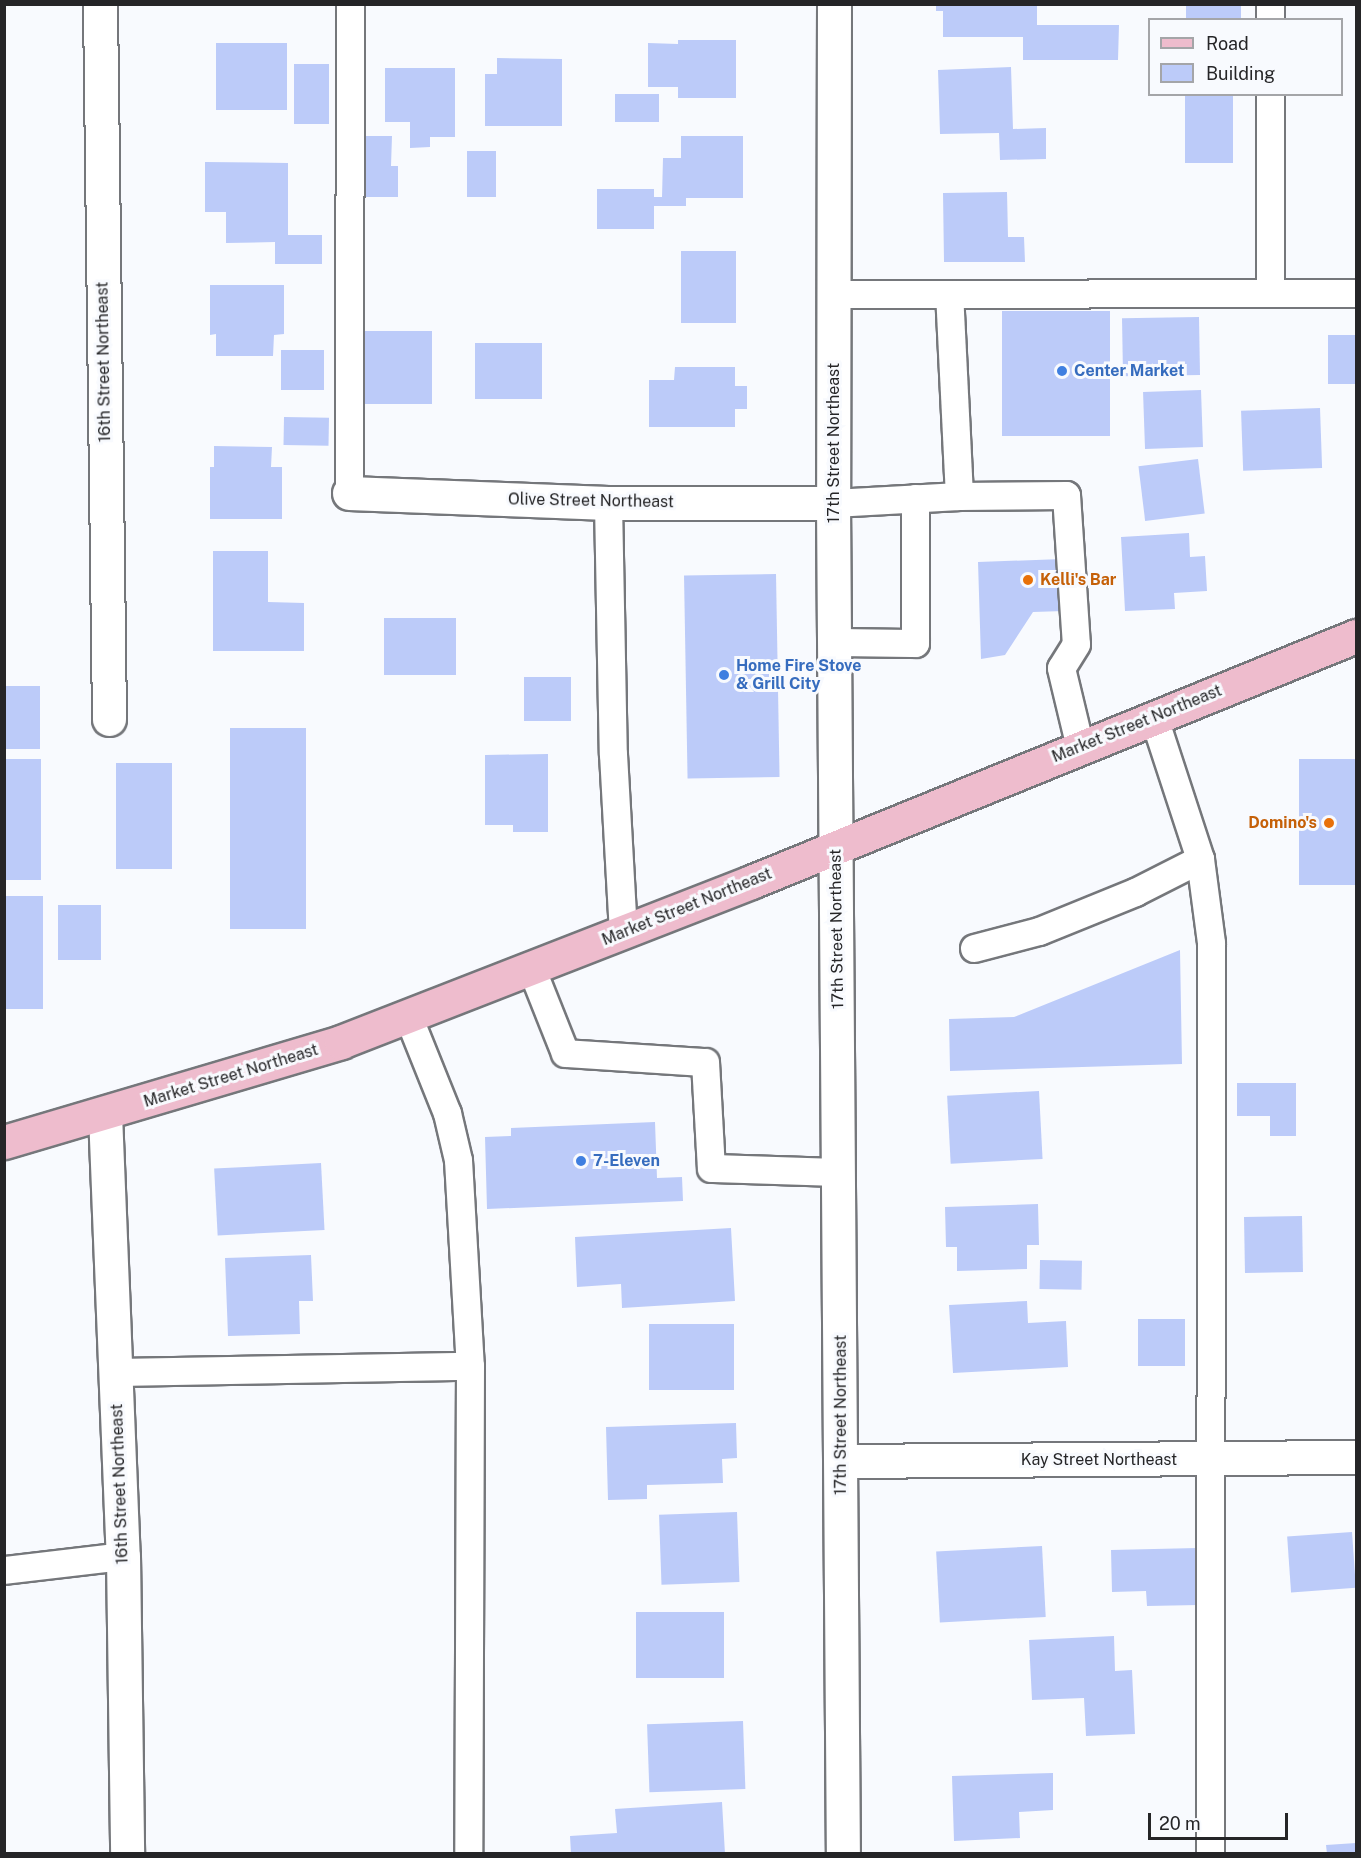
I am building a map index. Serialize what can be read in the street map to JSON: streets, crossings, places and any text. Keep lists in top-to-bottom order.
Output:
{
  "streets": {
    "main road": ["Market Street Northeast"],
    "street": [
      "16th Street Northeast",
      "17th Street Northeast",
      "Olive Street Northeast",
      "Kay Street Northeast"
    ]
  },
  "crossings": [
    ["16th Street Northeast", "Market Street Northeast"],
    ["17th Street Northeast", "Olive Street Northeast"],
    ["17th Street Northeast", "Market Street Northeast"],
    ["17th Street Northeast", "Kay Street Northeast"]
  ],
  "places": [
    "Center Market",
    "Kelli's Bar",
    "Home Fire Stove & Grill City",
    "Domino's",
    "7-Eleven"
  ],
  "legend": ["Road", "Building"],
  "scale_bar": "20 m"
}
